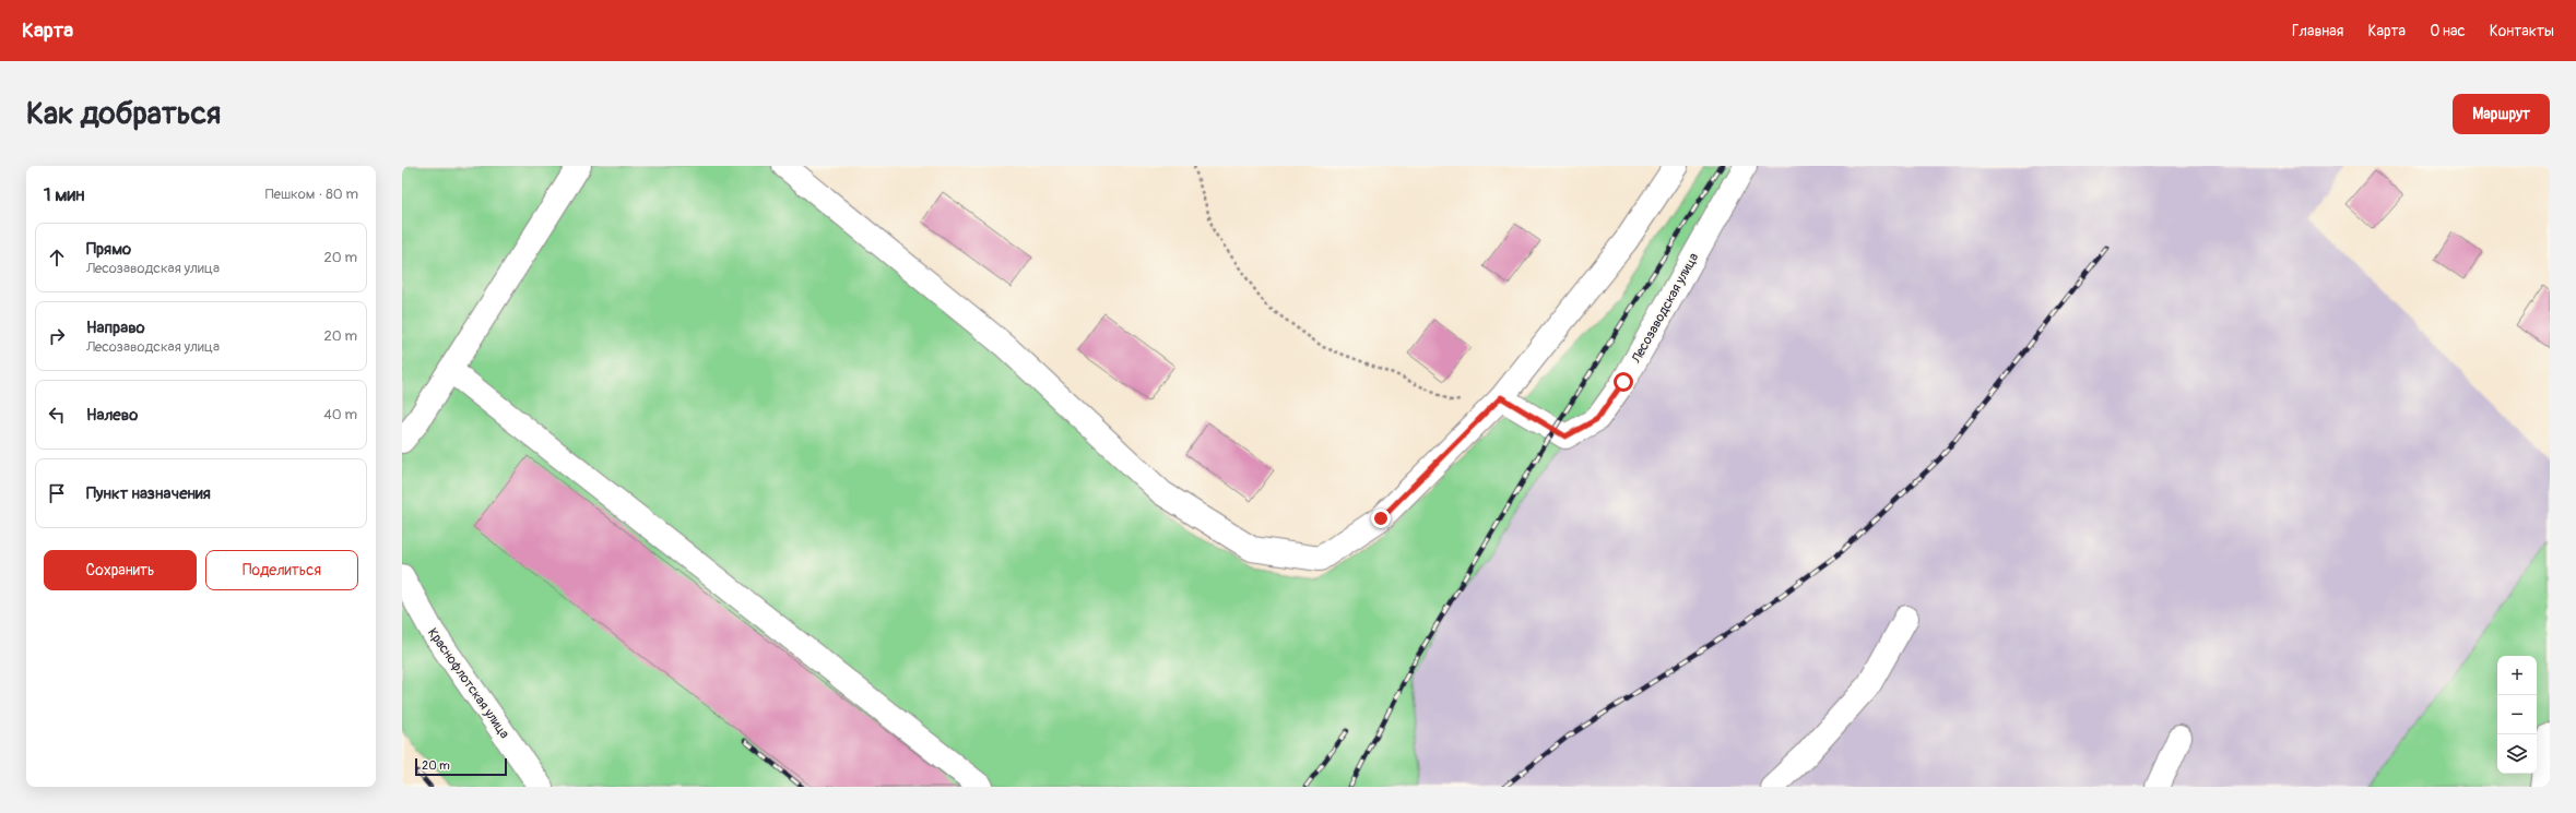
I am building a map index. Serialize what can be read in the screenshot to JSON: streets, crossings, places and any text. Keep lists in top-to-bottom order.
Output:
{
  "streets": {
    "street": ["Лесозаводская улица", "Краснофлотская улица"]
  },
  "scale_bar": "20 m",
  "page": {
    "header": "Карта",
    "nav": [
      "Главная",
      "Карта",
      "О нас",
      "Контакты"
    ],
    "buttons": [
      "Маршрут",
      ["Сохранить", "Поделиться"]
    ],
    "title": "Как добраться",
    "heading": ["1 мин", "Пешком · 80 m"],
    "list": [
      ["Прямо", "Лесозаводская улица", "20 m"],
      ["Направо", "Лесозаводская улица", "20 m"],
      ["Налево", "40 m"],
      "Пункт назначения"
    ],
    "map_buttons": ["+", "−"],
    "scale": "20 m"
  }
}
